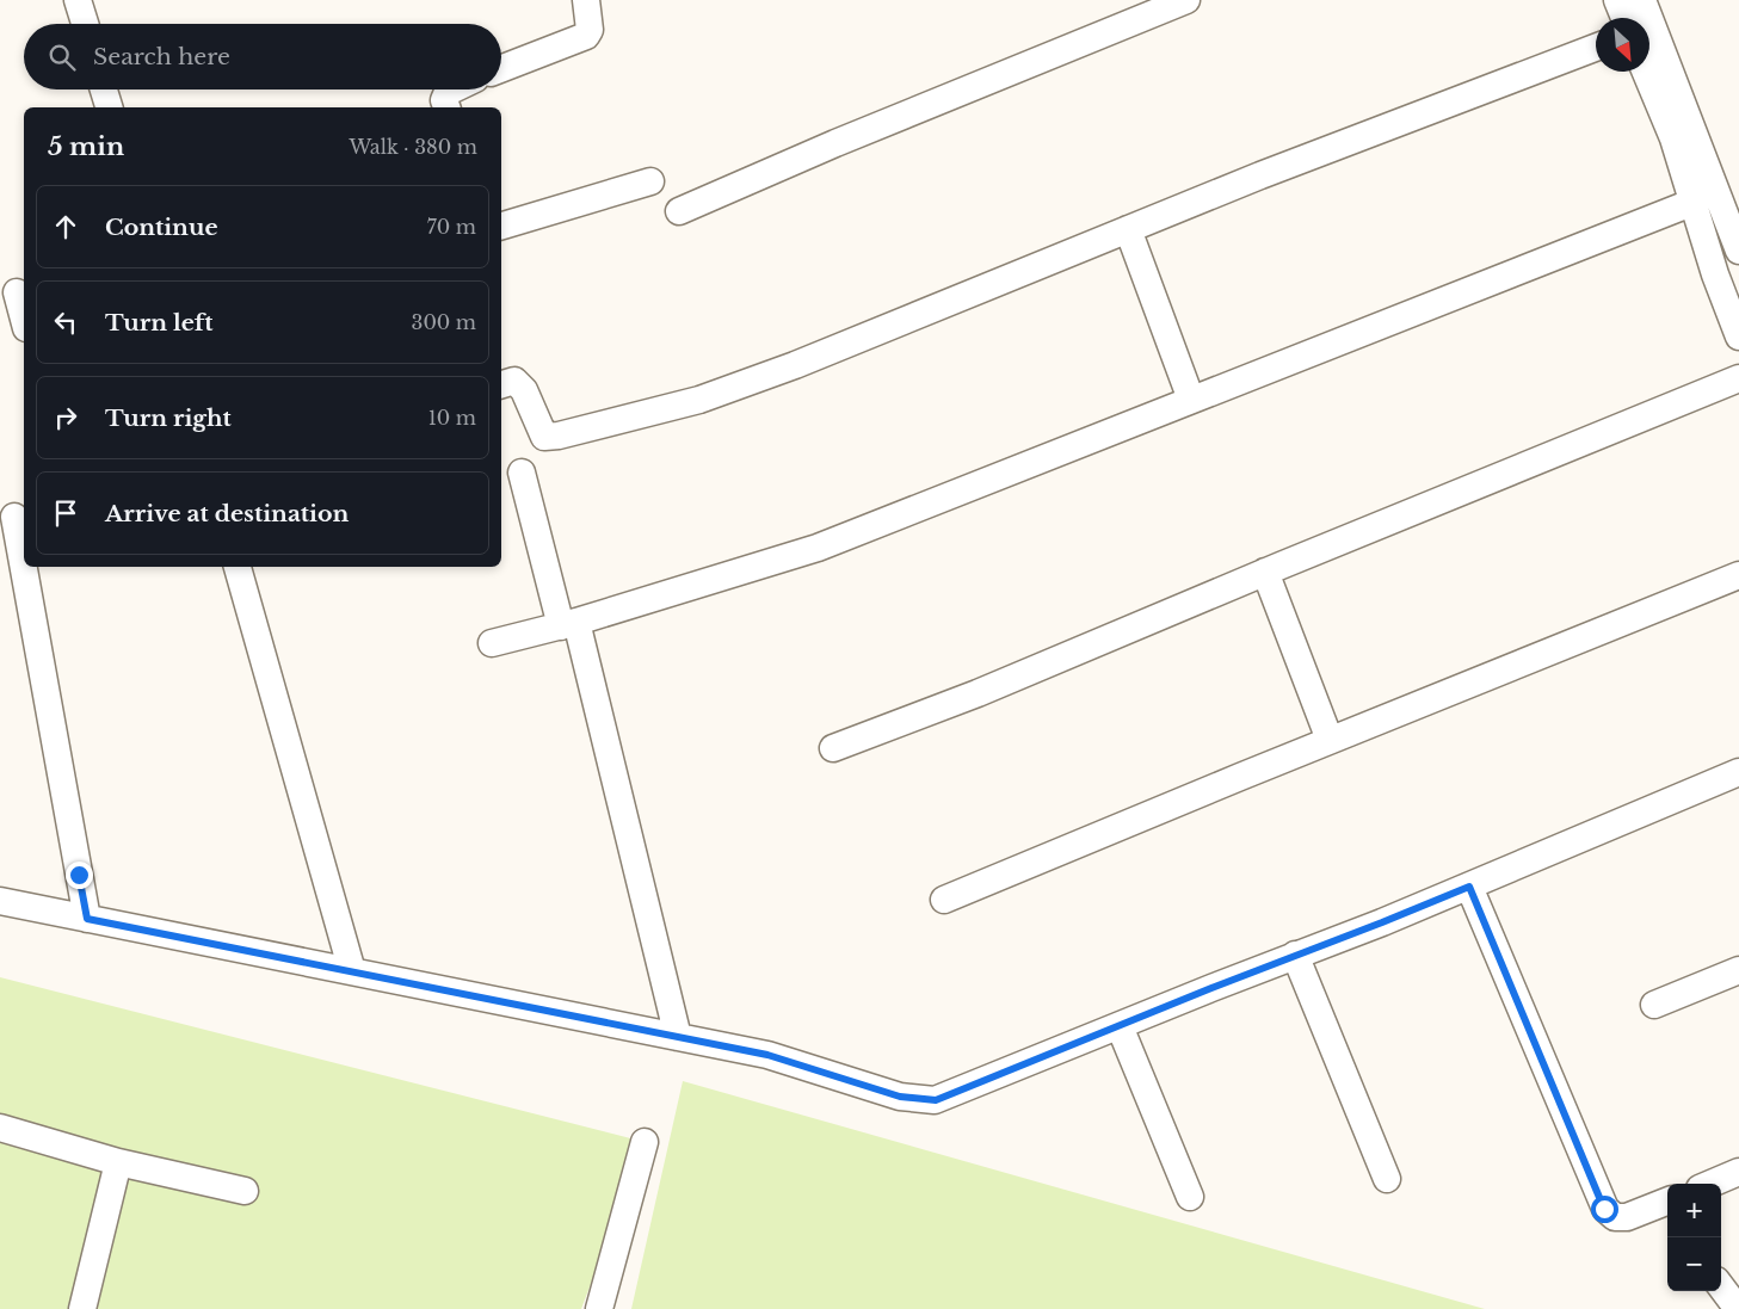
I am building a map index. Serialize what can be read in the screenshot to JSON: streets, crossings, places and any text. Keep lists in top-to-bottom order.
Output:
{
  "north": "bottom right",
  "page": {
    "search": "Search here",
    "heading": ["5 min", "Walk · 380 m"],
    "list": [
      ["Continue", "70 m"],
      ["Turn left", "300 m"],
      ["Turn right", "10 m"],
      "Arrive at destination"
    ],
    "map_buttons": ["+", "−"]
  }
}
